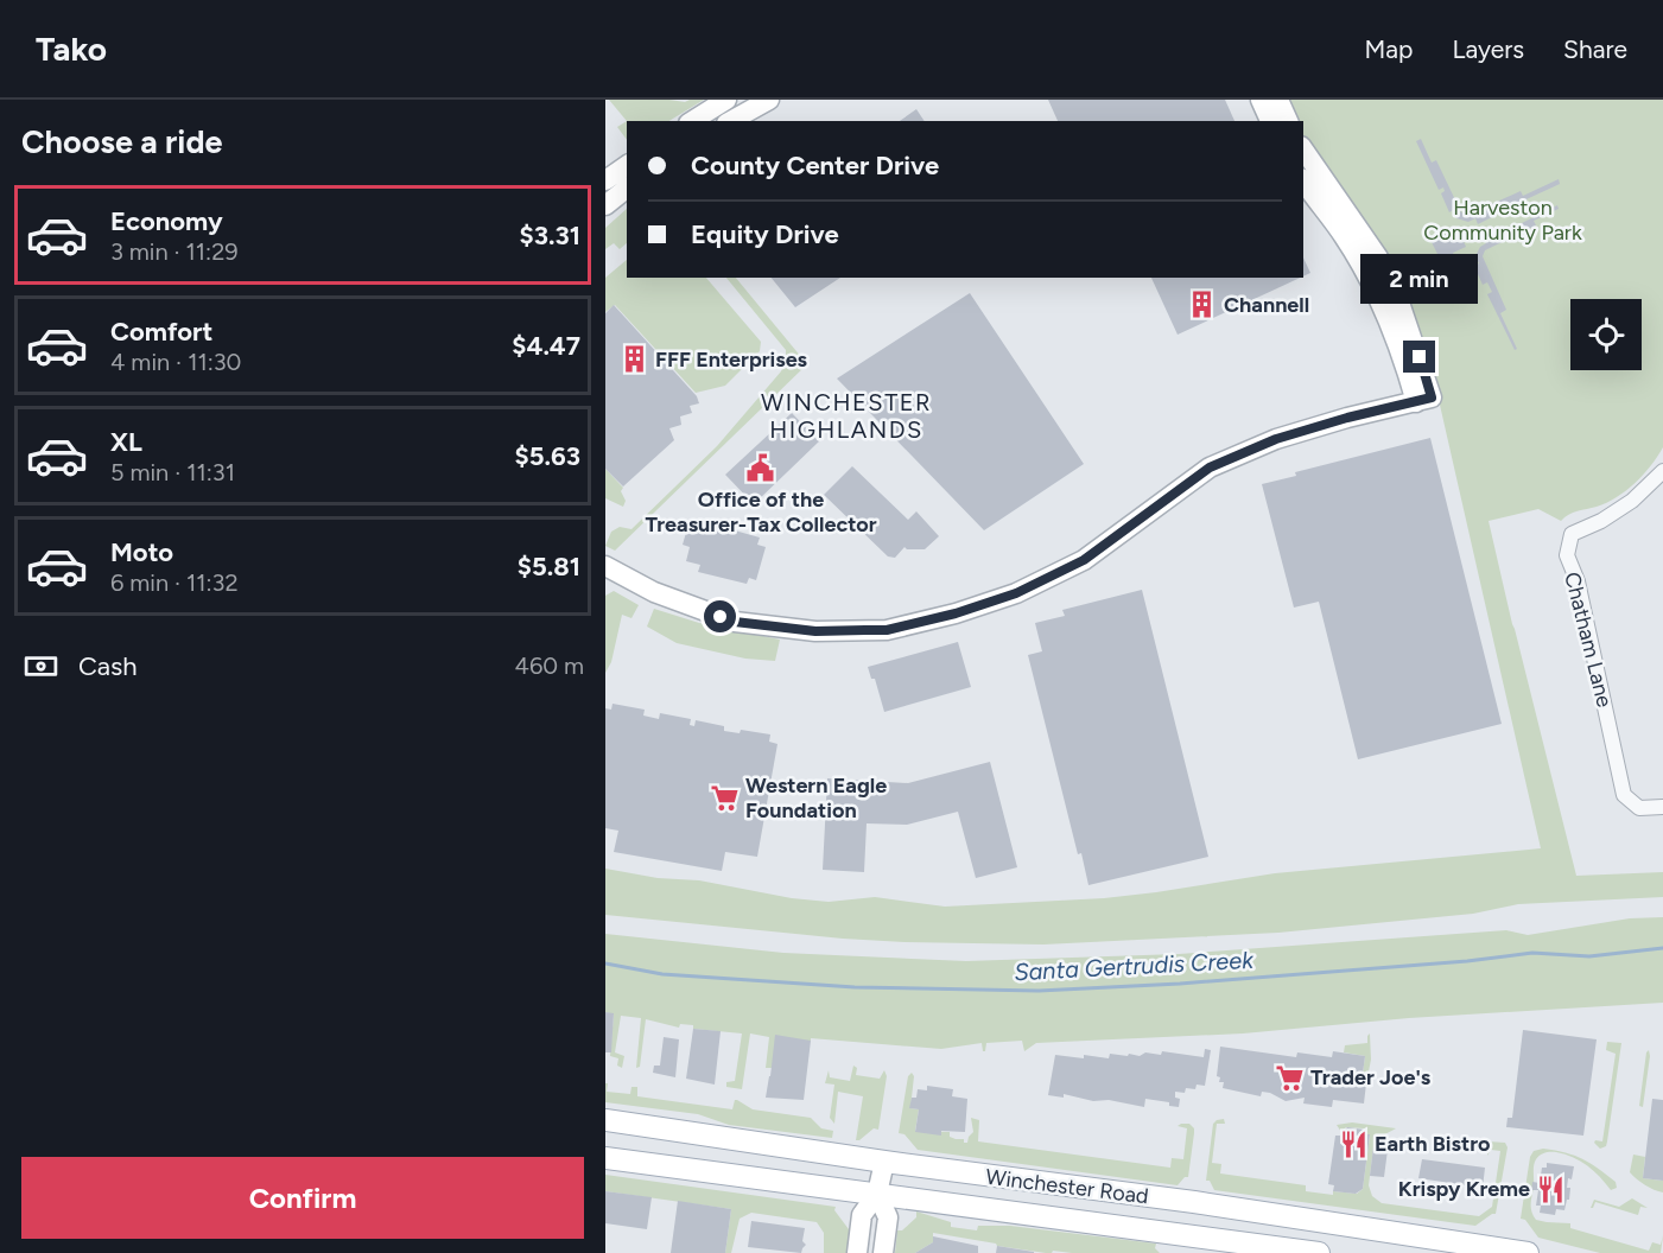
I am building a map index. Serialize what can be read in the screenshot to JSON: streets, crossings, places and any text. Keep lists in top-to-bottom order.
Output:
{
  "streets": {
    "main road": ["Winchester Road"],
    "street": ["Chatham Lane"]
  },
  "districts": ["WINCHESTER HIGHLANDS"],
  "water": ["Santa Gertrudis Creek"],
  "parks": ["Harveston Community Park"],
  "places": {
    "building": ["Channell", "FFF Enterprises"],
    "public building": ["Office of the Treasurer-Tax Collector"],
    "supermarket": ["Western Eagle Foundation", "Trader Joe's"],
    "restaurant": ["Earth Bistro", "Krispy Kreme"]
  },
  "page": {
    "header": "Tako",
    "nav": ["Map", "Layers", "Share"],
    "heading": "Choose a ride",
    "banner": ["County Center Drive", "Equity Drive"],
    "list": [
      {
        "name": "Economy",
        "note": "3 min · 11:29",
        "value": "$3.31"
      },
      {
        "name": "Comfort",
        "note": "4 min · 11:30",
        "value": "$4.47"
      },
      {
        "name": "XL",
        "note": "5 min · 11:31",
        "value": "$5.63"
      },
      {
        "name": "Moto",
        "note": "6 min · 11:32",
        "value": "$5.81"
      }
    ],
    "bubble": "2 min",
    "pay": ["Cash", "460 m"],
    "buttons": "Confirm"
  }
}
